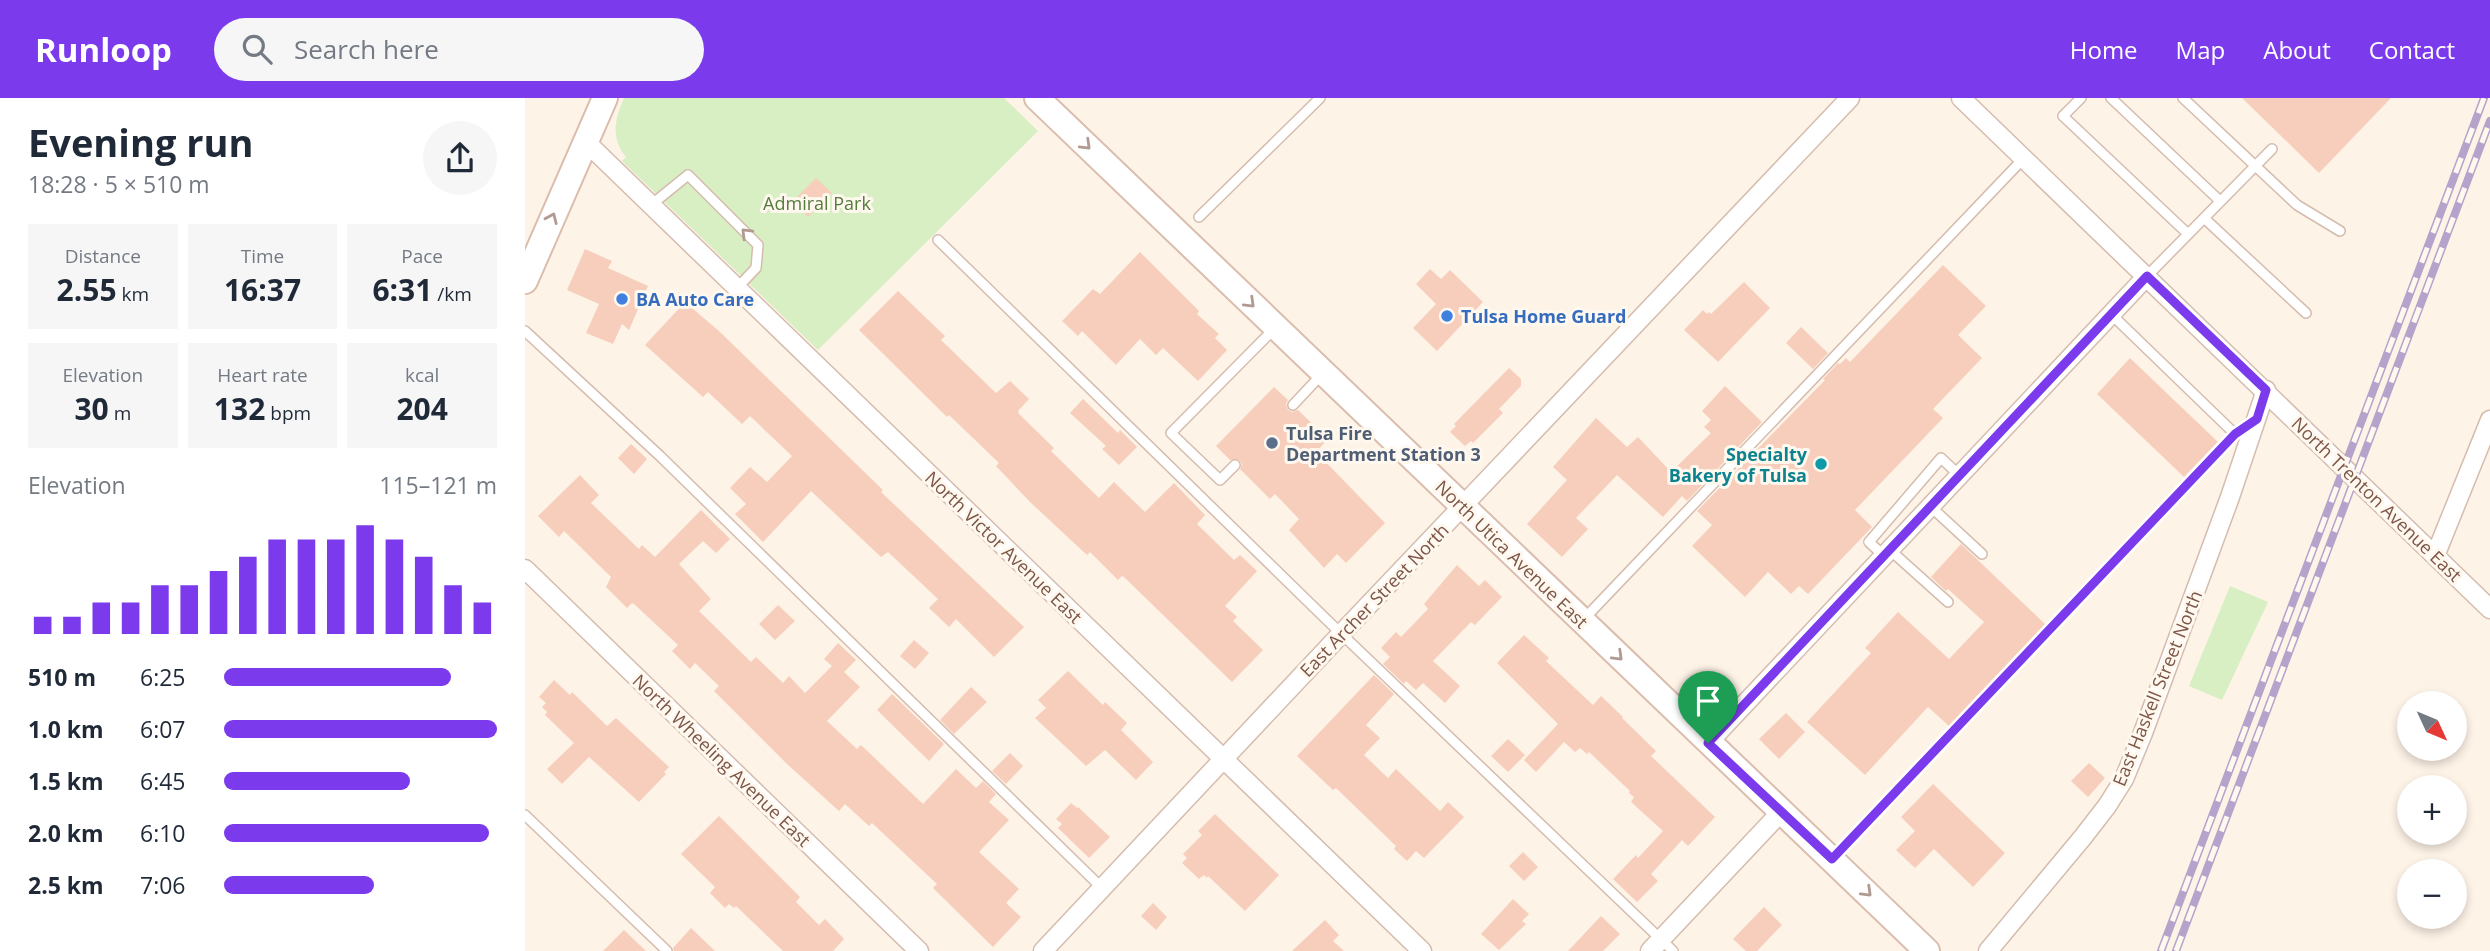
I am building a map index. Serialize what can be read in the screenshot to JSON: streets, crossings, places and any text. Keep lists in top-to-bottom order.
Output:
{
  "streets": {
    "main road": ["North Utica Avenue East"],
    "street": [
      "North Trenton Avenue East",
      "North Victor Avenue East",
      "East Archer Street North",
      "East Haskell Street North",
      "North Wheeling Avenue East"
    ]
  },
  "crossings": [
    ["North Trenton Avenue East", "East Haskell Street North"],
    ["North Victor Avenue East", "East Archer Street North"],
    ["North Utica Avenue East", "East Archer Street North"]
  ],
  "one_way": ["North Utica Avenue East"],
  "parks": ["Admiral Park"],
  "places": [
    "BA Auto Care",
    "Tulsa Home Guard",
    "Tulsa Fire Department Station 3",
    "Specialty Bakery of Tulsa"
  ],
  "north": "bottom right",
  "page": {
    "header": "Runloop",
    "search": "Search here",
    "nav": [
      "Home",
      "Map",
      "About",
      "Contact"
    ],
    "heading": ["Evening run", "18:28 · 5 × 510 m"],
    "stats": [
      ["Distance", "2.55 km"],
      ["Time", "16:37"],
      ["Pace", "6:31 /km"],
      ["Elevation", "30 m"],
      ["Heart rate", "132 bpm"],
      ["kcal", "204"]
    ],
    "chart": ["Elevation", "115–121 m"],
    "list": [
      {
        "name": "510 m",
        "note": "6:25"
      },
      {
        "name": "1.0 km",
        "note": "6:07"
      },
      {
        "name": "1.5 km",
        "note": "6:45"
      },
      {
        "name": "2.0 km",
        "note": "6:10"
      },
      {
        "name": "2.5 km",
        "note": "7:06"
      }
    ],
    "map_buttons": ["+", "−"]
  }
}
